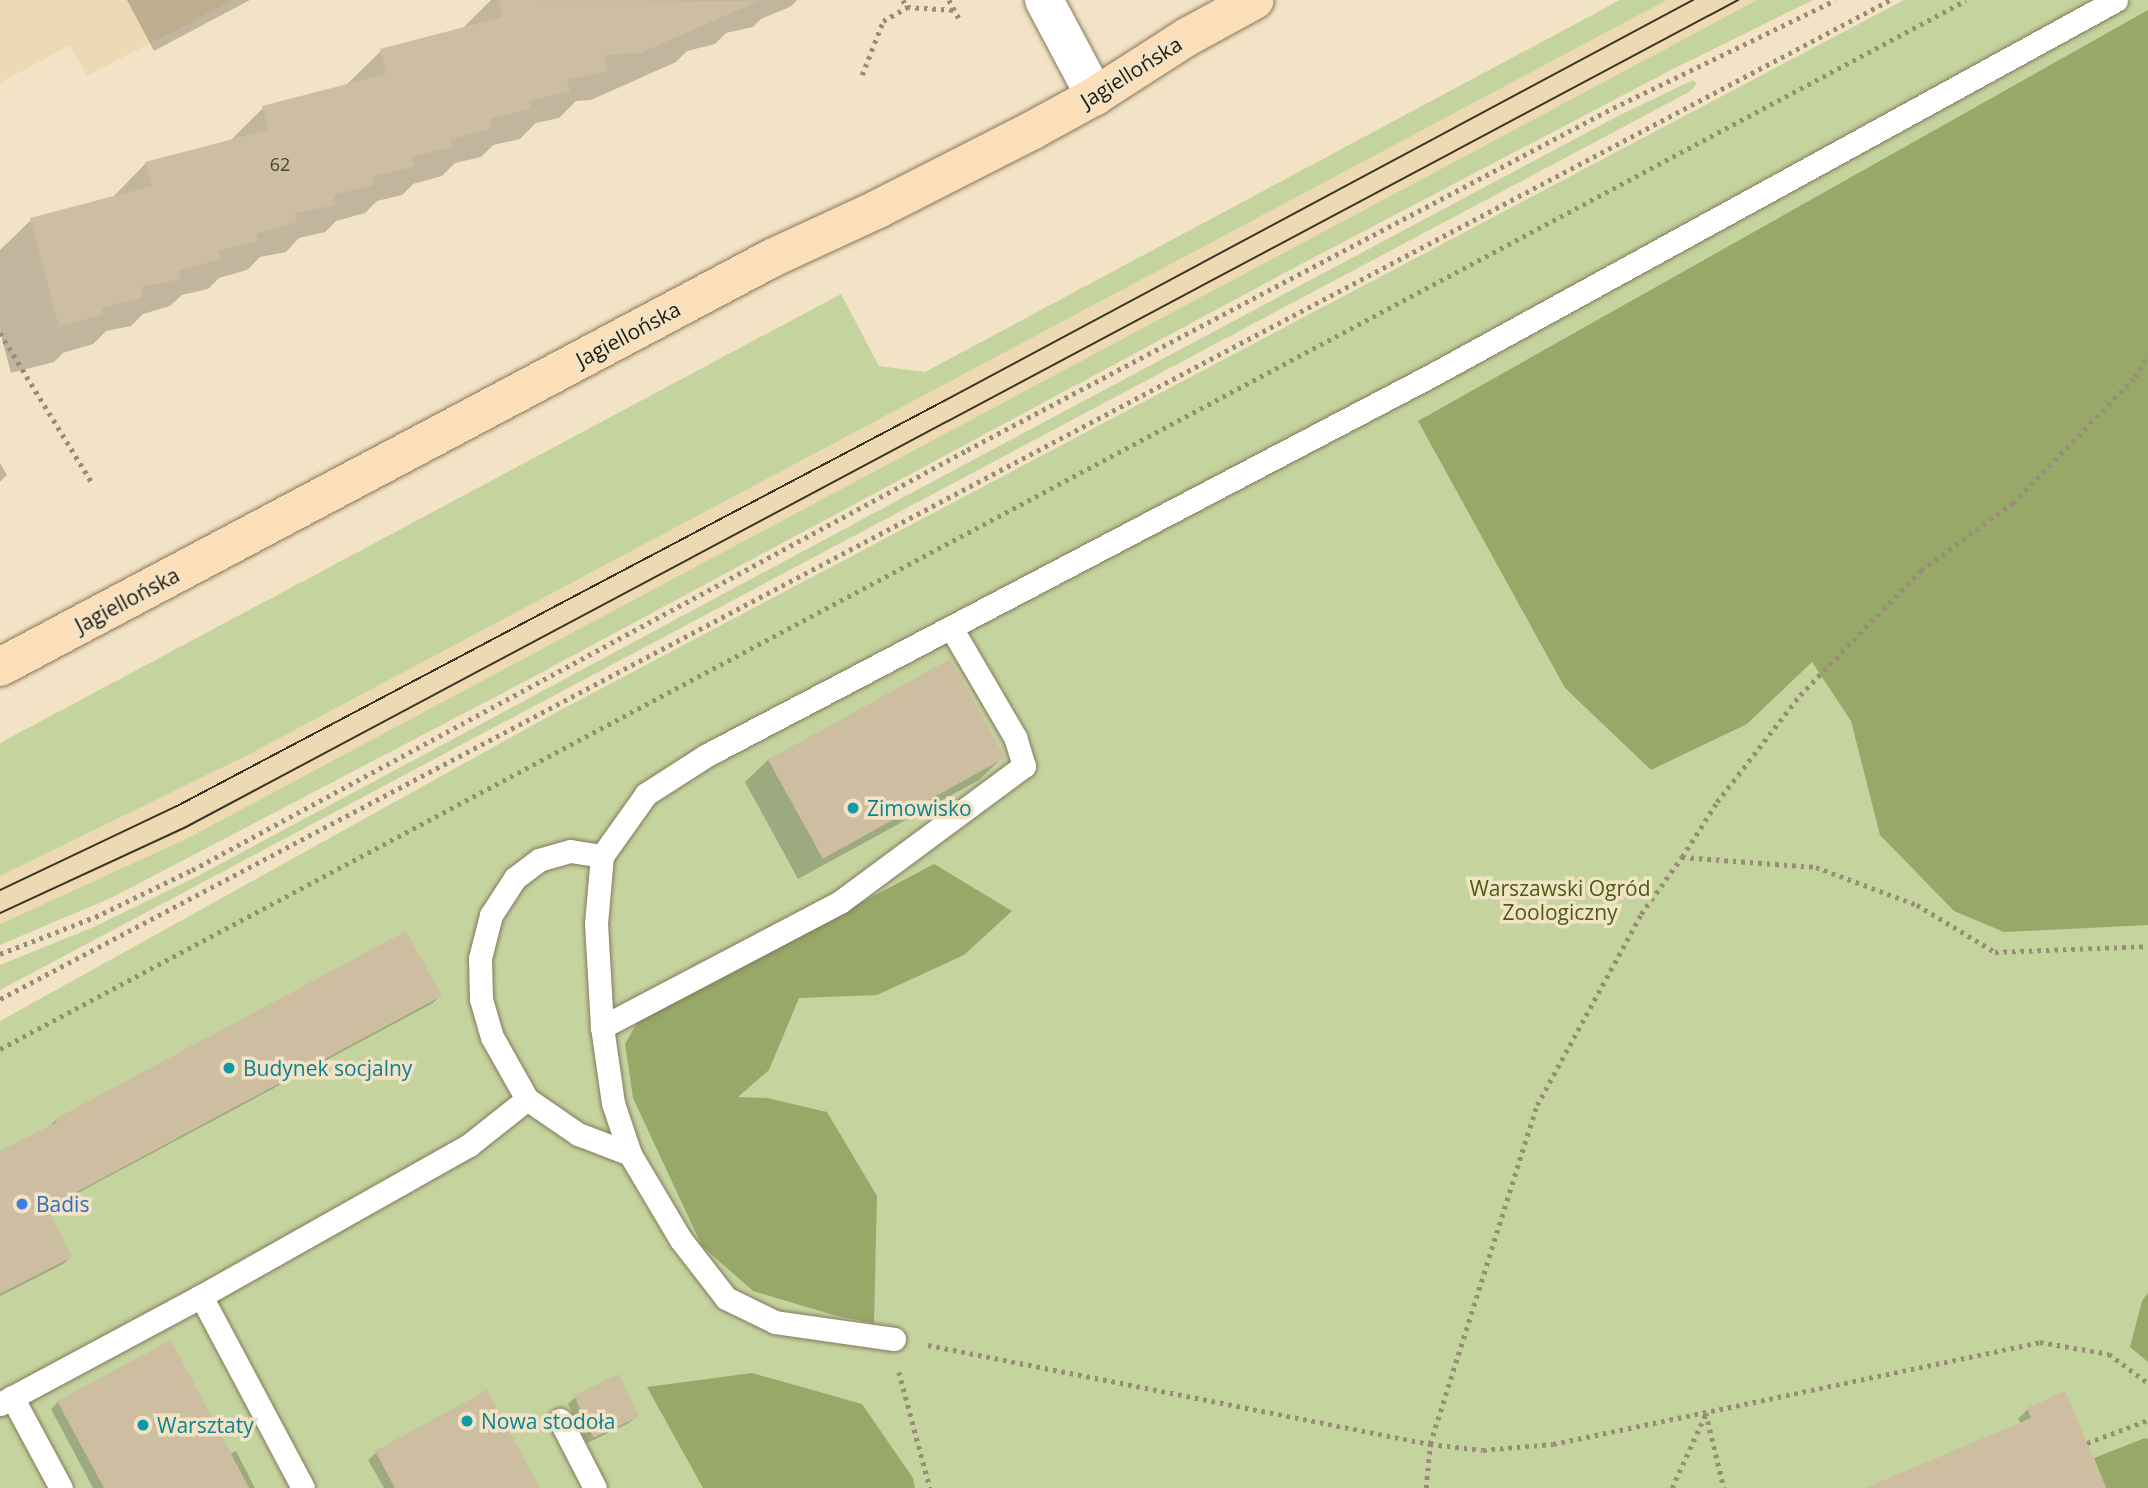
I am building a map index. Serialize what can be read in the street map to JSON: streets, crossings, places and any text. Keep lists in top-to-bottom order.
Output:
{
  "streets": {
    "street": ["Jagiellońska"]
  },
  "parks": ["Warszawski Ogród Zoologiczny"],
  "places": [
    "Zimowisko",
    "Budynek socjalny",
    "Badis",
    "Nowa stodoła",
    "Warsztaty"
  ],
  "house_numbers": ["62"]
}
